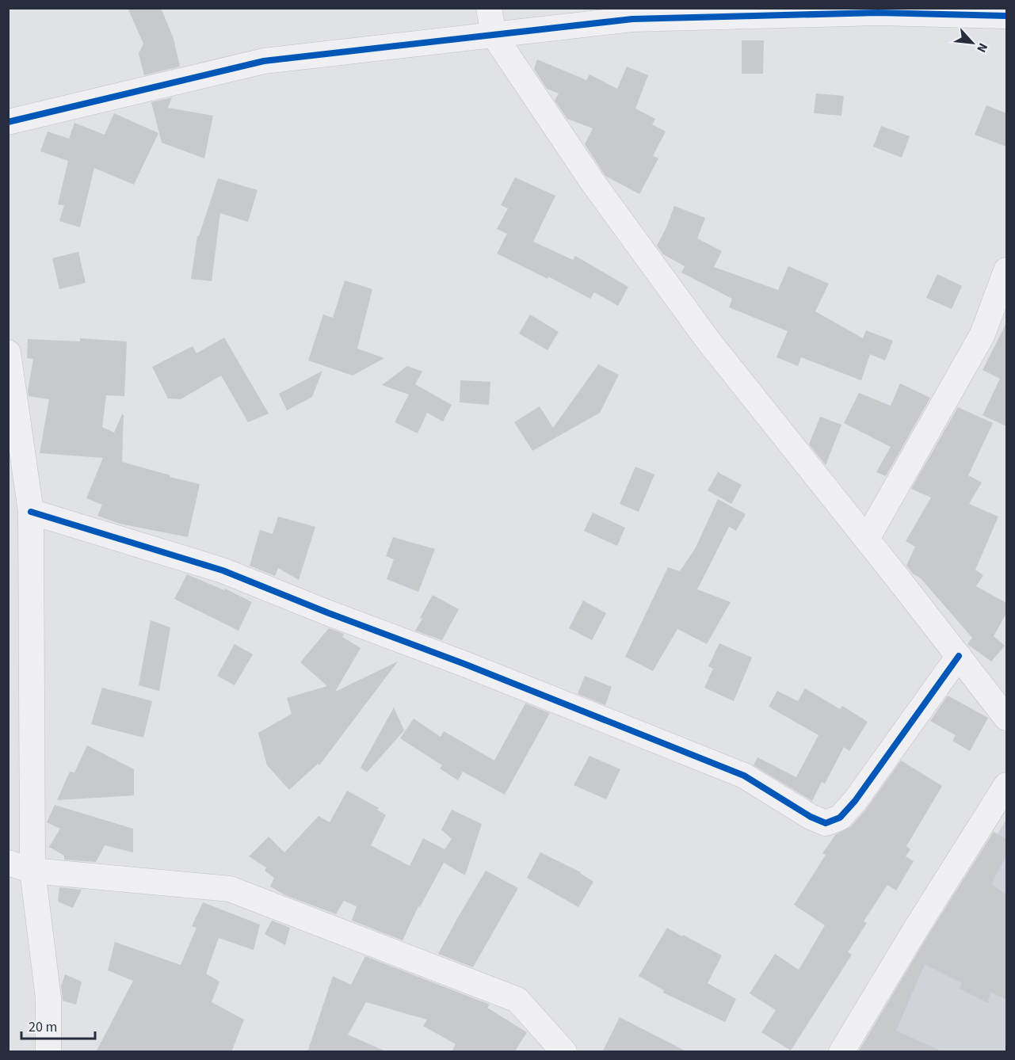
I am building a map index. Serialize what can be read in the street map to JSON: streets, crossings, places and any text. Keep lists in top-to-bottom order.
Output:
{
  "scale_bar": "20 m",
  "north": "bottom right"
}
